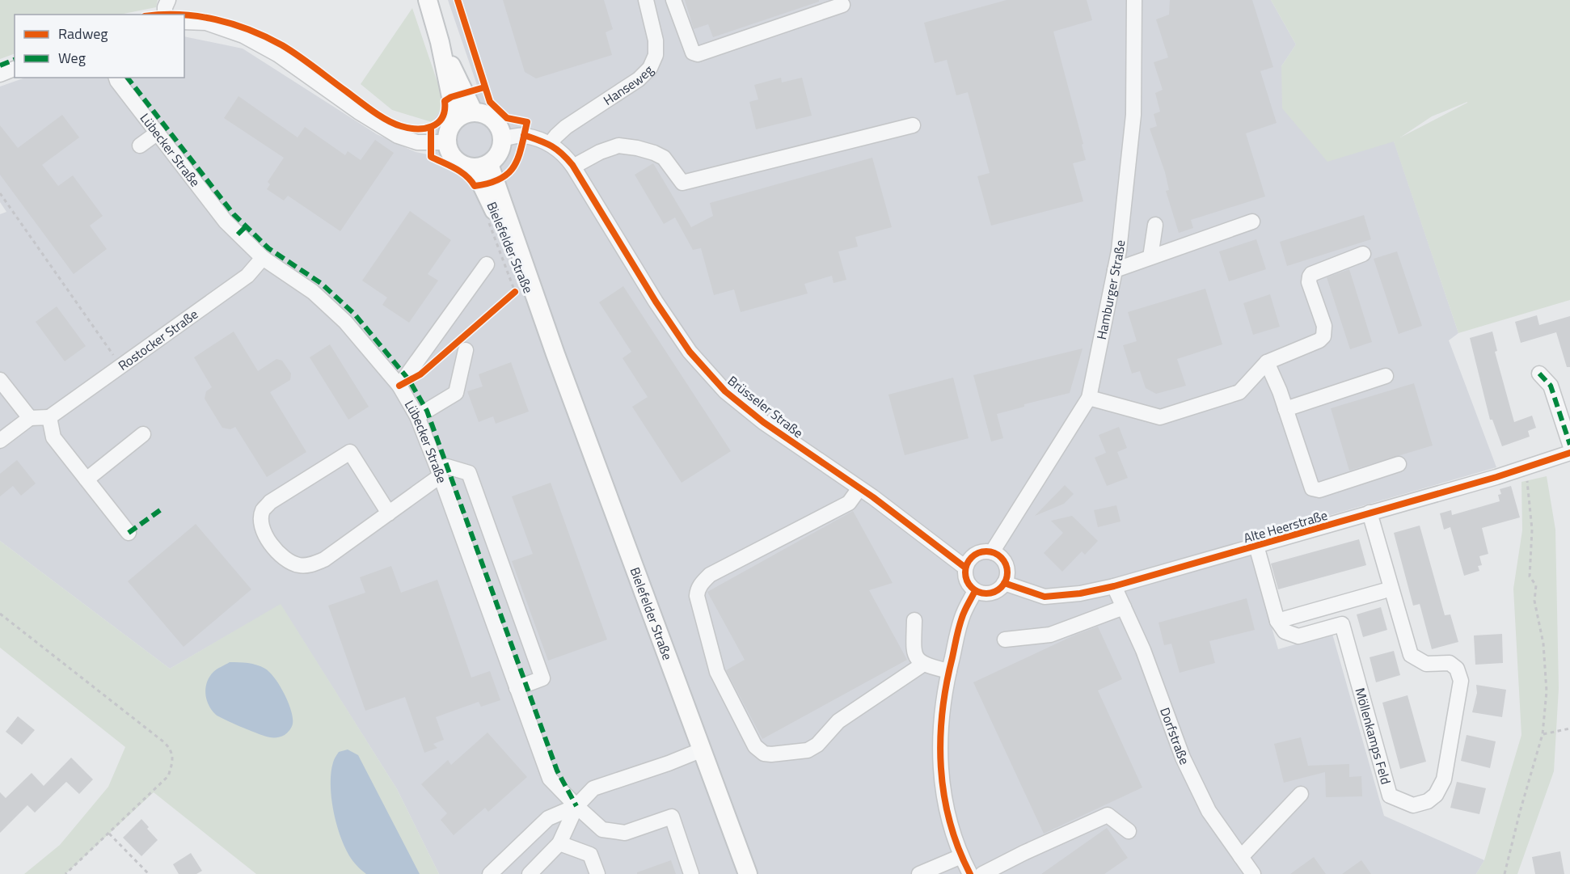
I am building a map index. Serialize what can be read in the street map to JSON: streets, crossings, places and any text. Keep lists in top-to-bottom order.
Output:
{
  "streets": {
    "main road": ["Bielefelder Straße"],
    "street": [
      "Hanseweg",
      "Lübecker Straße",
      "Hamburger Straße",
      "Rostocker Straße",
      "Brüsseler Straße",
      "Alte Heerstraße",
      "Dorfstraße",
      "Möllenkamps Feld"
    ]
  },
  "crossings": [
    ["Hanseweg", "Brüsseler Straße"],
    ["Lübecker Straße", "Rostocker Straße"],
    ["Bielefelder Straße", "Brüsseler Straße"],
    ["Hamburger Straße", "Brüsseler Straße"],
    ["Hamburger Straße", "Alte Heerstraße"],
    ["Brüsseler Straße", "Alte Heerstraße"],
    ["Alte Heerstraße", "Dorfstraße"],
    ["Alte Heerstraße", "Möllenkamps Feld"]
  ],
  "legend": ["Radweg", "Weg"]
}
